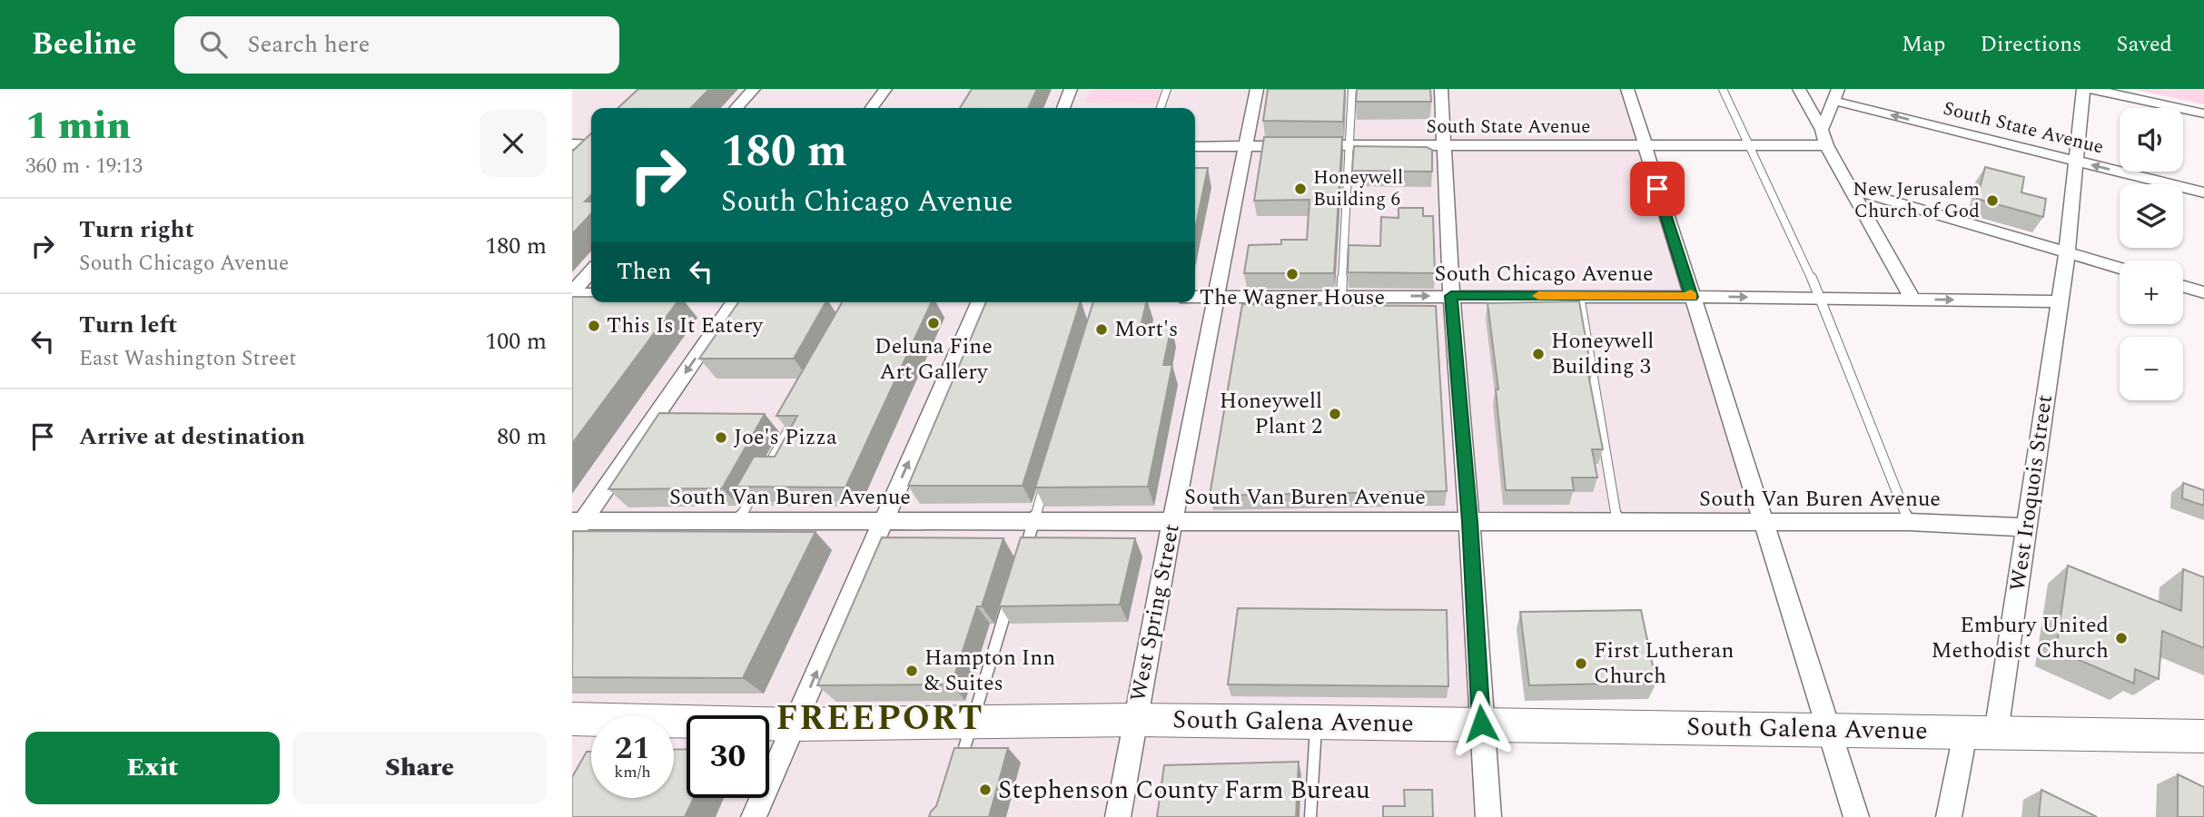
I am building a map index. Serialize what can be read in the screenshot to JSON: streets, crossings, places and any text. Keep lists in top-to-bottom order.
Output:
{
  "streets": {
    "main road": ["South Galena Avenue"],
    "street": [
      "South State Avenue",
      "South Chicago Avenue",
      "West Iroquois Street",
      "South Van Buren Avenue",
      "West Spring Street"
    ]
  },
  "crossings": [
    ["South State Avenue", "West Iroquois Street"],
    ["South State Avenue", "West Spring Street"],
    ["South Chicago Avenue", "West Iroquois Street"],
    ["South Chicago Avenue", "West Spring Street"],
    ["West Iroquois Street", "South Van Buren Avenue"],
    ["West Iroquois Street", "South Galena Avenue"],
    ["South Van Buren Avenue", "West Spring Street"],
    ["West Spring Street", "South Galena Avenue"]
  ],
  "districts": ["FREEPORT"],
  "places": [
    "Honeywell Building 6",
    "New Jerusalem Church of God",
    "The Wagner House",
    "Deluna Fine Art Gallery",
    "This Is It Eatery",
    "Mort's",
    "Honeywell Building 3",
    "Honeywell Plant 2",
    "Joe's Pizza",
    "Embury United Methodist Church",
    "First Lutheran Church",
    "Hampton Inn & Suites",
    "Stephenson County Farm Bureau"
  ],
  "page": {
    "header": "Beeline",
    "search": "Search here",
    "nav": ["Map", "Directions", "Saved"],
    "heading": ["1 min", "360 m · 19:13"],
    "map_buttons": ["+", "−"],
    "turn": ["180 m", "South Chicago Avenue"],
    "list": [
      {
        "name": "Turn right",
        "note": "South Chicago Avenue",
        "value": "180 m"
      },
      {
        "name": "Turn left",
        "note": "East Washington Street",
        "value": "100 m"
      },
      {
        "name": "Arrive at destination",
        "value": "80 m"
      }
    ],
    "then": "Then",
    "speed": "21 km/h",
    "limit": "30",
    "buttons": ["Exit", "Share"]
  }
}
